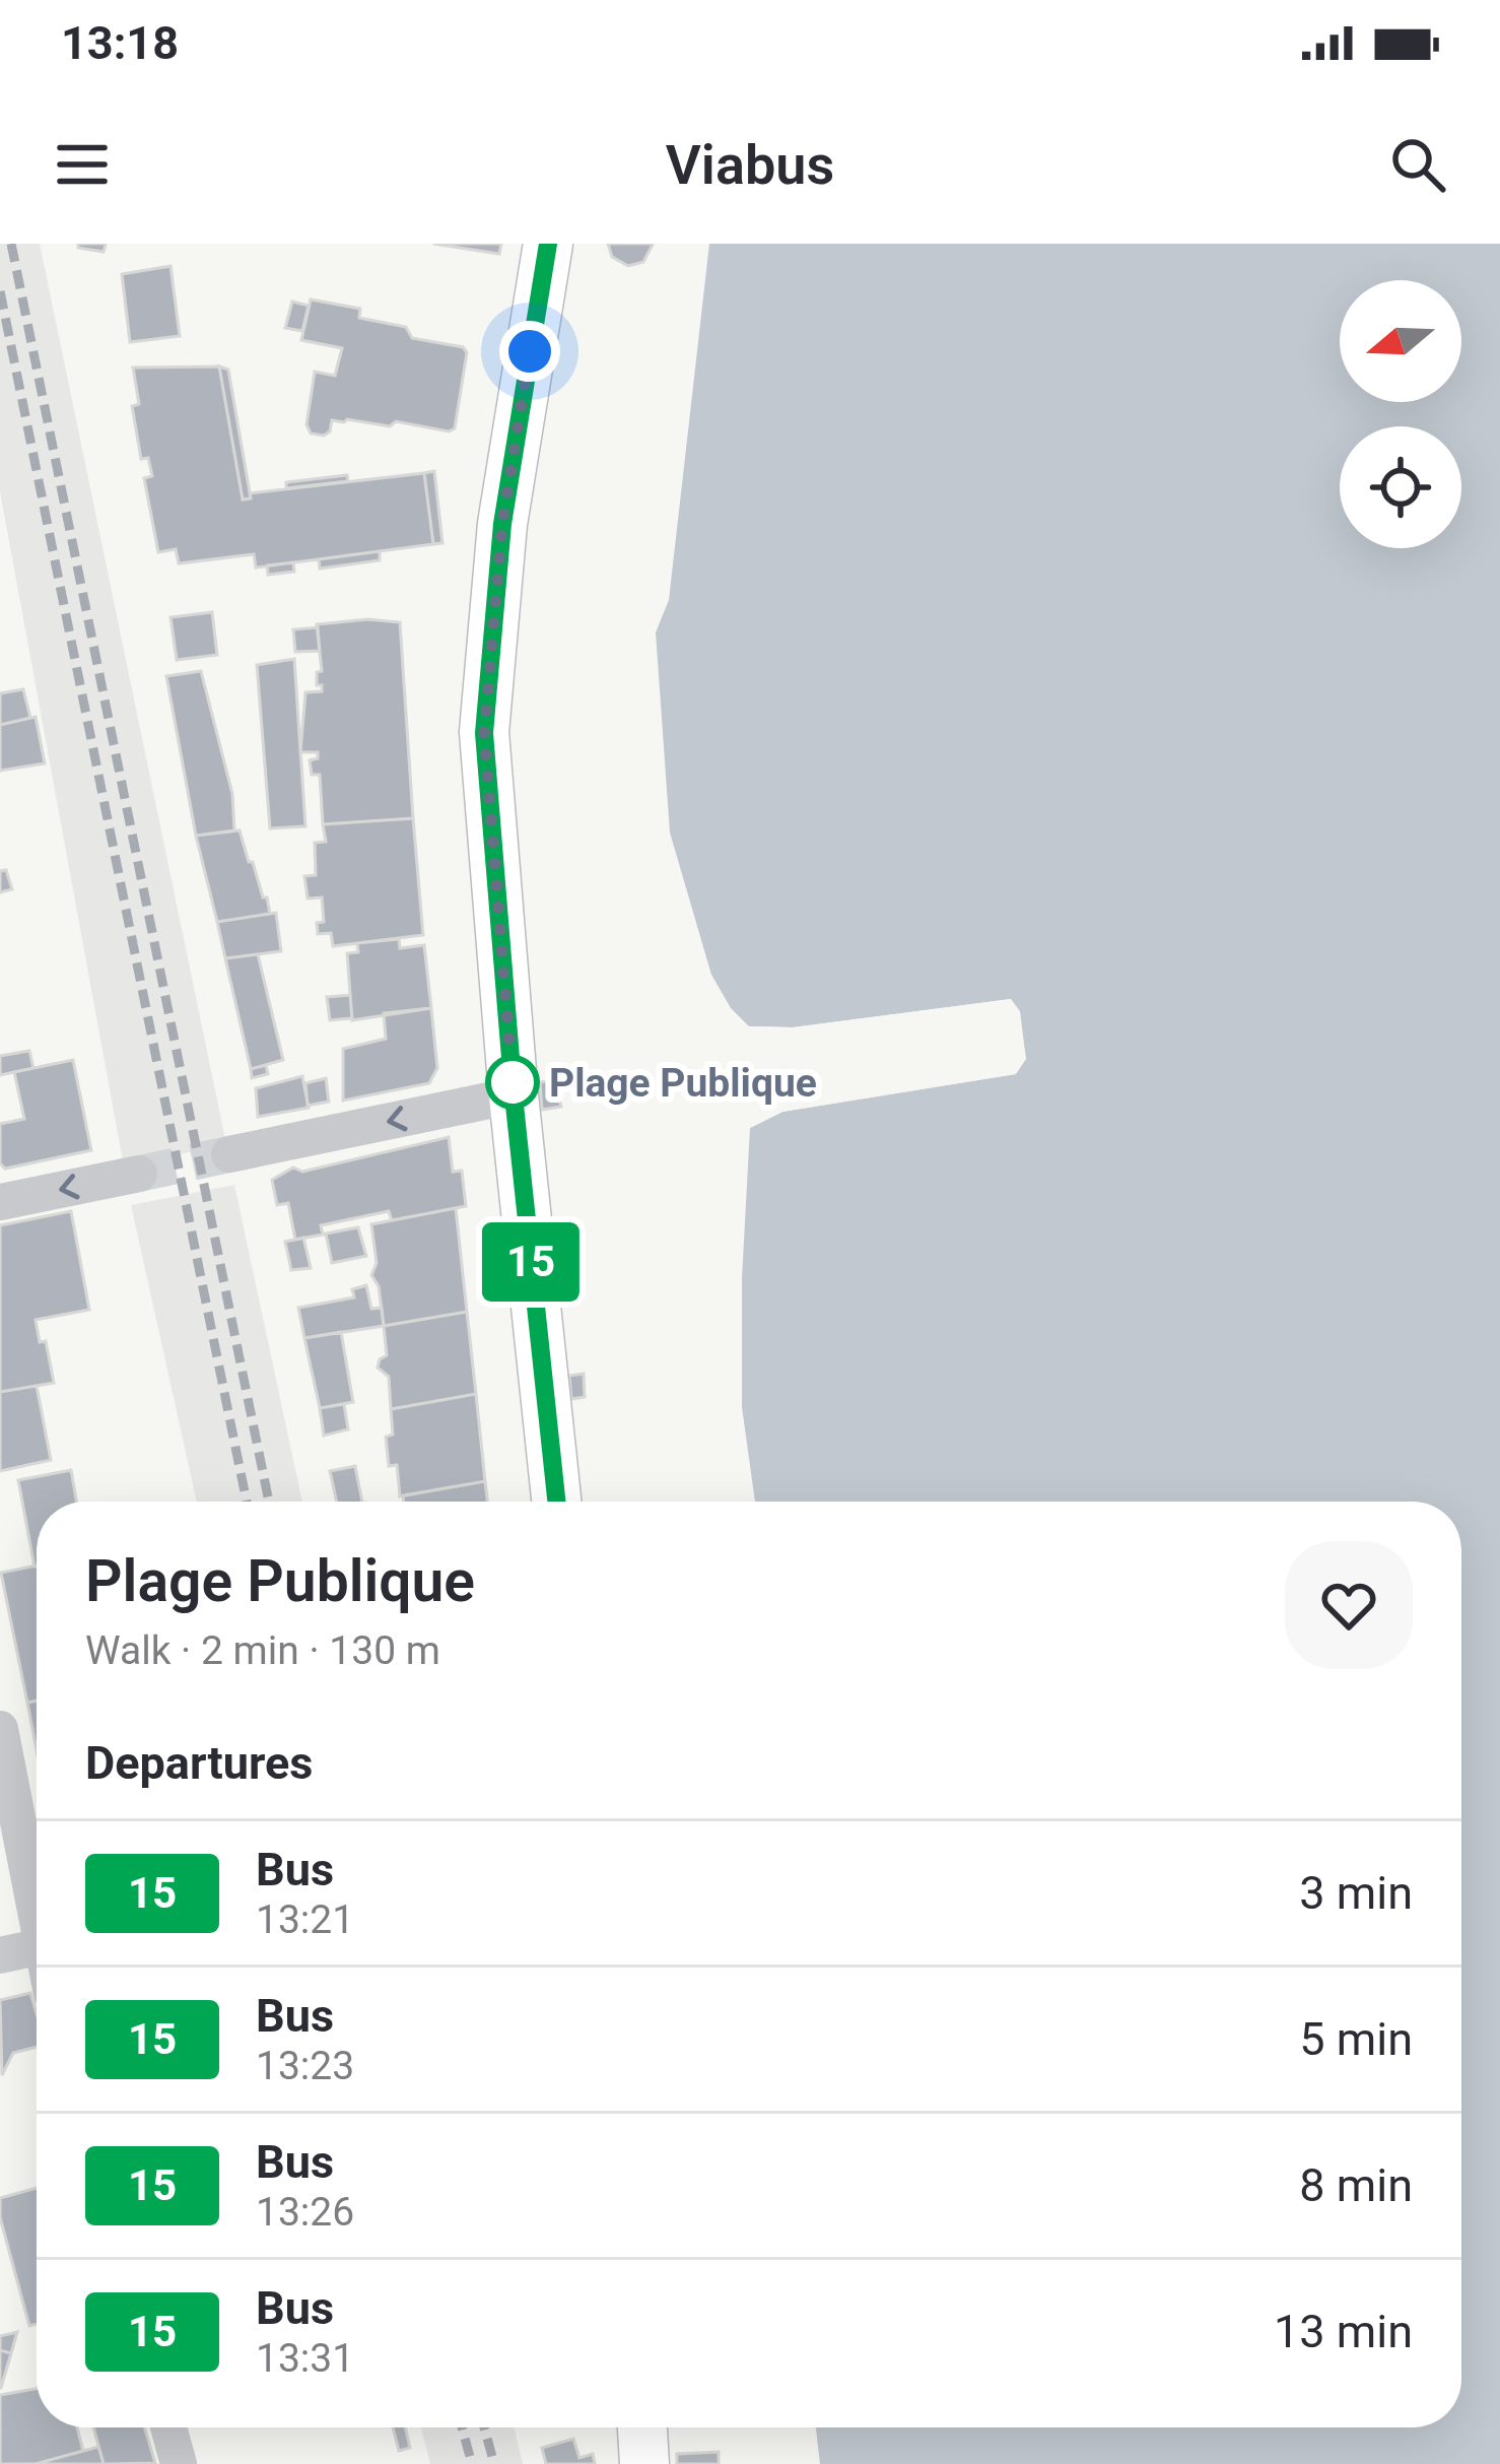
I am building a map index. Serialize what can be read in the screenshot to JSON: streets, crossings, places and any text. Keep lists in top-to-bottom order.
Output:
{
  "places": ["Plage Publique"],
  "lines": ["bus line 15"],
  "north": "left",
  "page": {
    "status": "13:18",
    "header": "Viabus",
    "on_map": "15",
    "heading": [
      ["Plage Publique", "Walk · 2 min · 130 m"],
      "Departures"
    ],
    "list": [
      {
        "mark": "15",
        "name": "Bus",
        "note": "13:21",
        "value": "3 min"
      },
      {
        "mark": "15",
        "name": "Bus",
        "note": "13:23",
        "value": "5 min"
      },
      {
        "mark": "15",
        "name": "Bus",
        "note": "13:26",
        "value": "8 min"
      },
      {
        "mark": "15",
        "name": "Bus",
        "note": "13:31",
        "value": "13 min"
      }
    ]
  }
}
